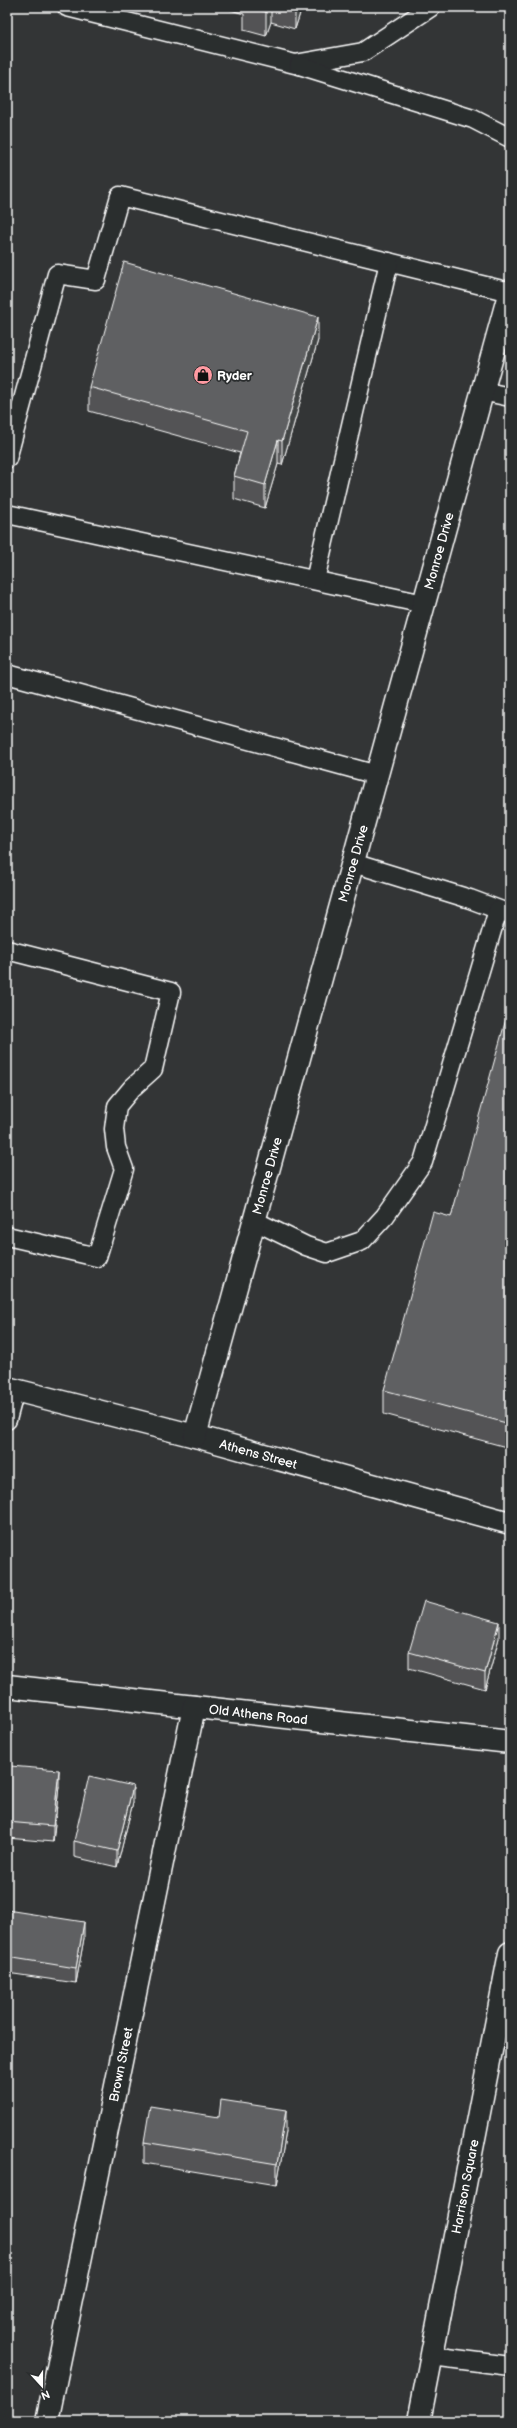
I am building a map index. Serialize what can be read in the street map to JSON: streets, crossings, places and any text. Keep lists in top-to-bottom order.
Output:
{
  "streets": {
    "street": [
      "Monroe Drive",
      "Athens Street",
      "Old Athens Road",
      "Brown Street",
      "Harrison Square"
    ]
  },
  "crossings": [
    ["Monroe Drive", "Athens Street"],
    ["Old Athens Road", "Brown Street"]
  ],
  "places": {
    "shop": ["Ryder"]
  },
  "north": "bottom"
}
